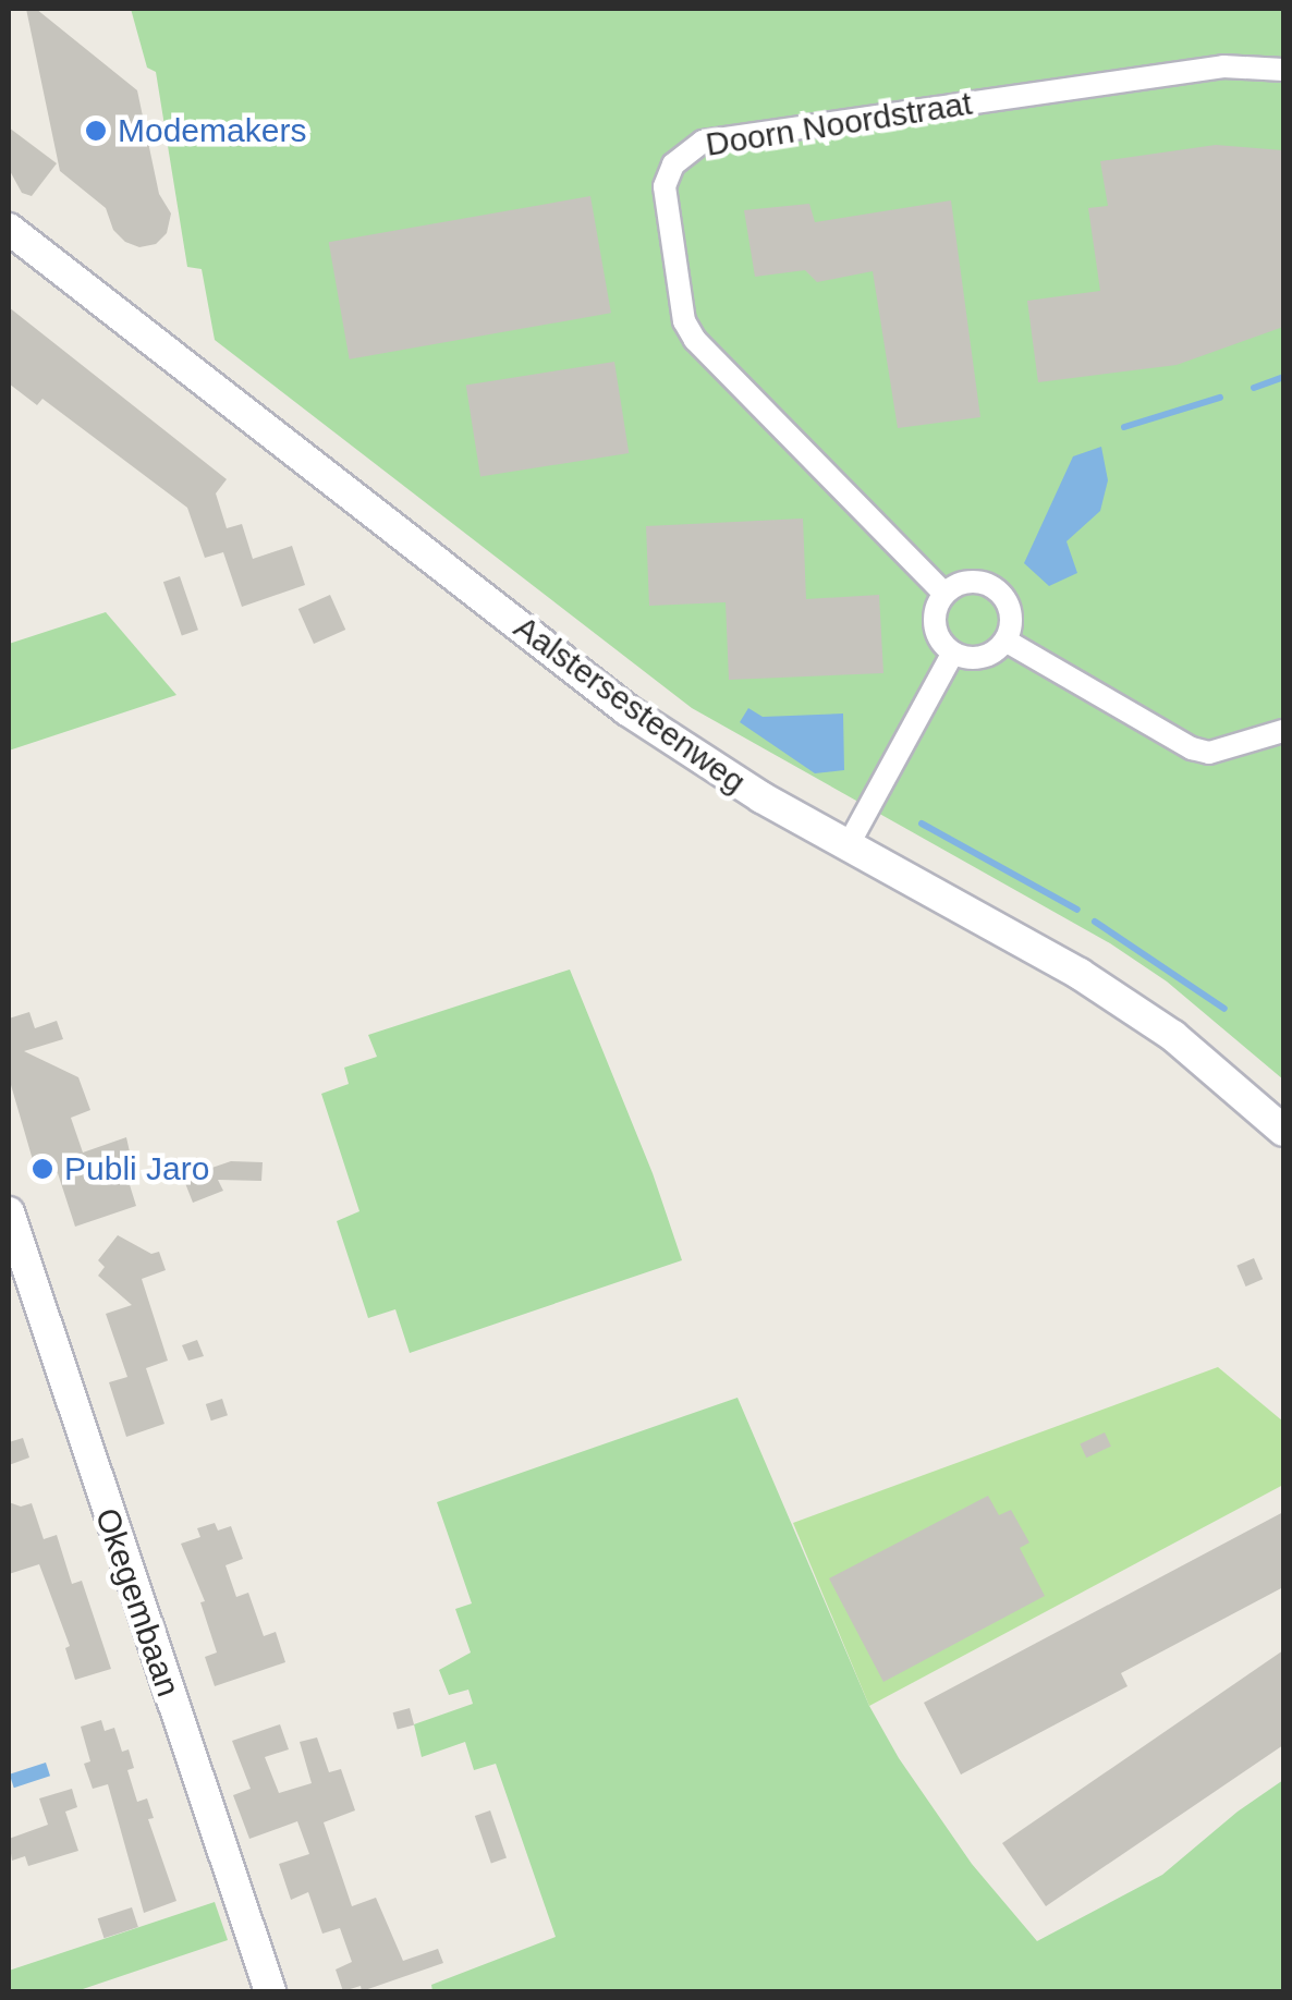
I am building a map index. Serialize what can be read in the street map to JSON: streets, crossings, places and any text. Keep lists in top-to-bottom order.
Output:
{
  "streets": {
    "main road": ["Aalstersesteenweg", "Okegembaan"],
    "street": ["Doorn Noordstraat"]
  },
  "places": ["Modemakers", "Publi Jaro"]
}
